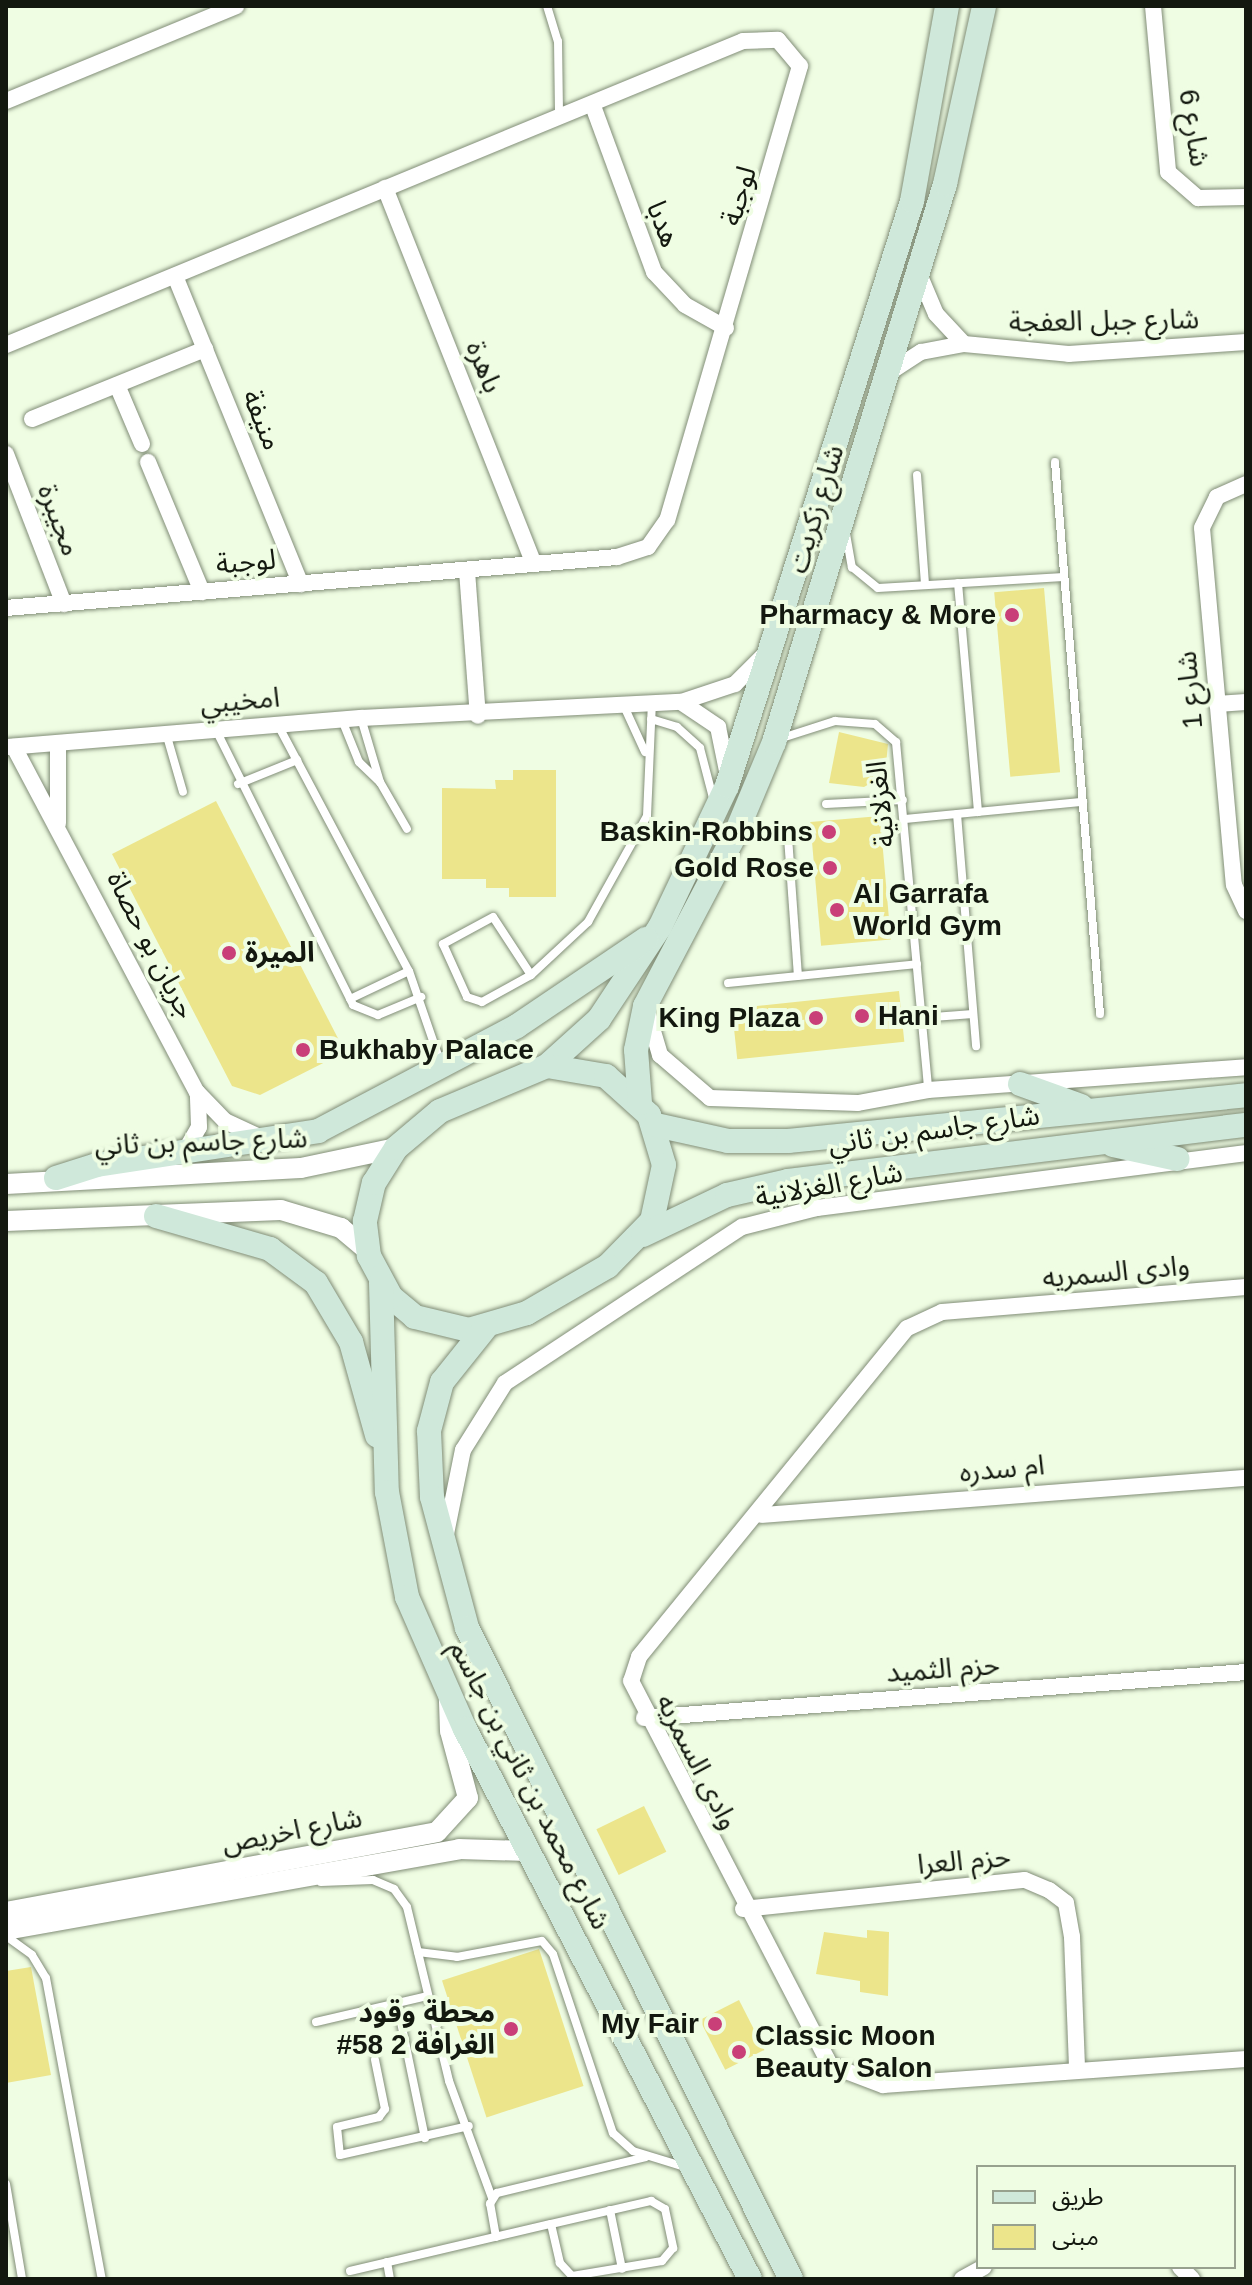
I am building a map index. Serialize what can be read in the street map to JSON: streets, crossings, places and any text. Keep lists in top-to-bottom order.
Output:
{
  "streets": {
    "main road": ["شارع زكريت", "شارع جاسم بن ثاني", "شارع محمد بن ثاني بن جاسم"],
    "street": [
      "شارع 6",
      "لوجبة",
      "هدبا",
      "شارع جبل العفجة",
      "باهرة",
      "منيفة",
      "مجيبرة",
      "شارع 1",
      "امخيبي",
      "جريان بو حصاة",
      "شارع الغزلانية",
      "وادى السمريه",
      "ام سدره",
      "حزم الثميد",
      "شارع اخريص",
      "حزم العرا"
    ],
    "lane": ["الغزلانية"]
  },
  "crossings": [
    ["لوجبة", "هدبا"],
    ["لوجبة", "باهرة"],
    ["لوجبة", "منيفة"],
    ["لوجبة", "مجيبرة"],
    ["شارع جبل العفجة", "شارع زكريت"],
    ["شارع زكريت", "امخيبي"],
    ["شارع زكريت", "الغزلانية"],
    ["شارع زكريت", "شارع جاسم بن ثاني"],
    ["شارع زكريت", "شارع محمد بن ثاني بن جاسم"],
    ["امخيبي", "جريان بو حصاة"],
    ["شارع جاسم بن ثاني", "شارع محمد بن ثاني بن جاسم"],
    ["شارع الغزلانية", "شارع محمد بن ثاني بن جاسم"],
    ["وادى السمريه", "ام سدره"],
    ["وادى السمريه", "حزم الثميد"],
    ["وادى السمريه", "حزم العرا"],
    ["شارع محمد بن ثاني بن جاسم", "شارع اخريص"]
  ],
  "places": [
    "Pharmacy & More",
    "Baskin-Robbins",
    "Gold Rose",
    "Al Garrafa World Gym",
    "الميرة",
    "Hani",
    "King Plaza",
    "Bukhaby Palace",
    "My Fair",
    "محطة وقود #58 الغرافة 2",
    "Classic Moon Beauty Salon"
  ],
  "legend": ["طريق", "مبنى"]
}
